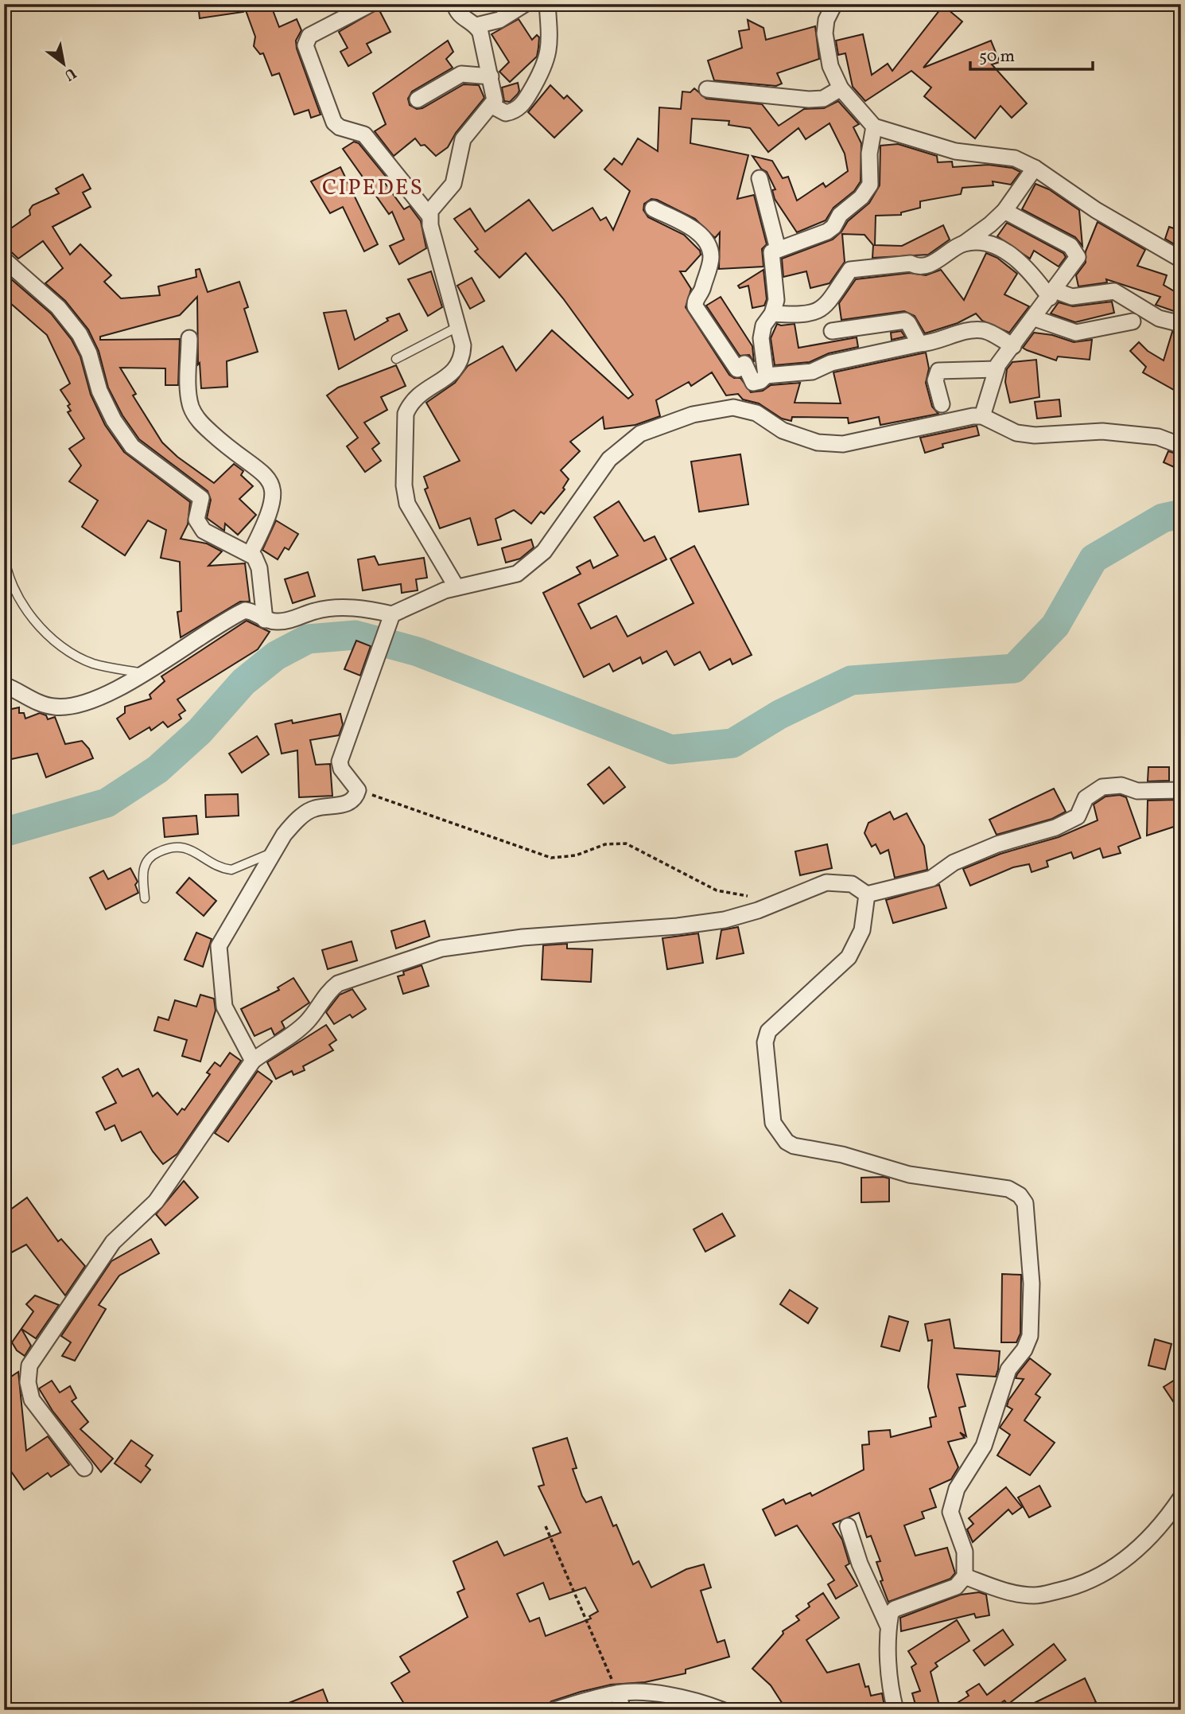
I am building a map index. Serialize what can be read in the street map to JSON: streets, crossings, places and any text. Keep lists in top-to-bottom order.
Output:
{
  "districts": ["CIPEDES"],
  "scale_bar": "50 m",
  "north": "bottom right"
}
